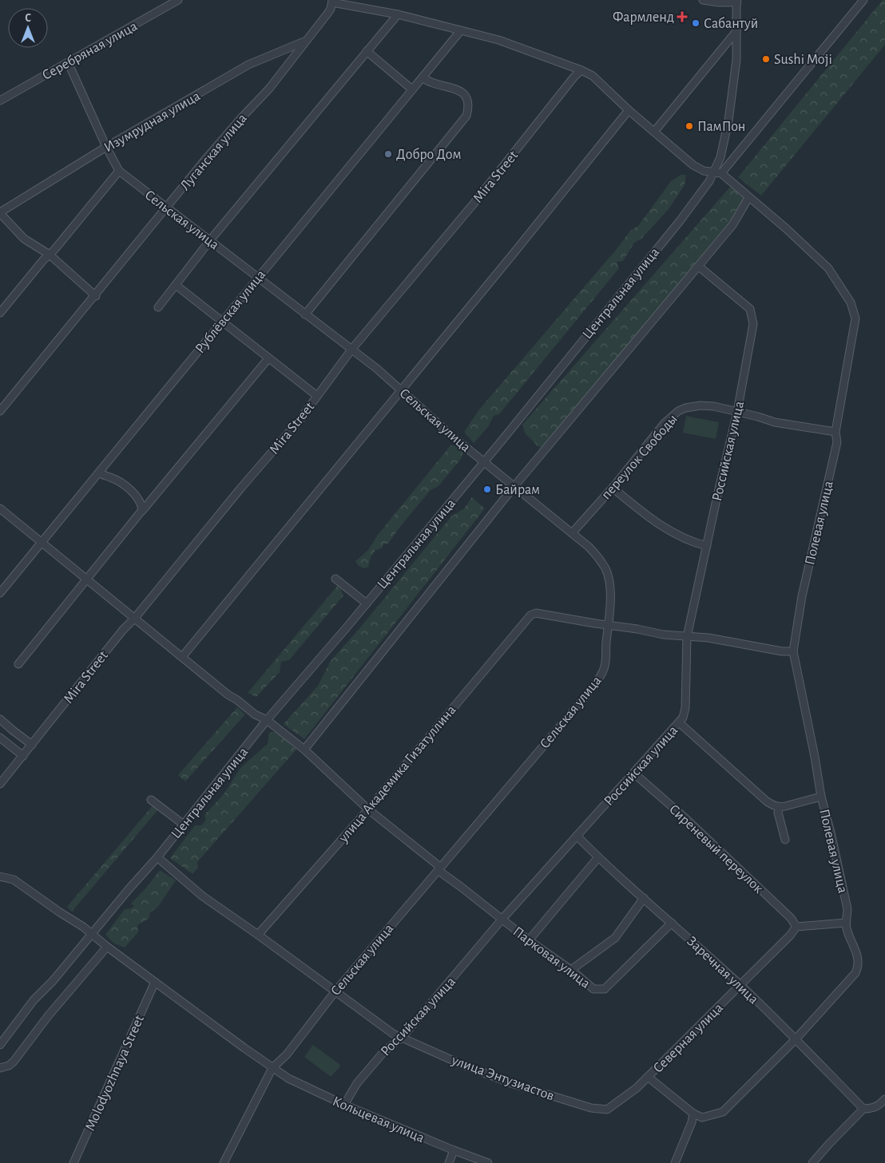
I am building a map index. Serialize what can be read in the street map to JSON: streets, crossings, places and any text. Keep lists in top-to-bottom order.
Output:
{
  "streets": {
    "street": [
      "Серебряная улица",
      "Изумрудная улица",
      "Луганская улица",
      "Mira Street",
      "Сельская улица",
      "Центральная улица",
      "Рублёвская улица",
      "Российская улица",
      "переулок Свободы",
      "Полевая улица",
      "улица Академика Гизатуллина",
      "Сиреневый переулок",
      "Парковая улица",
      "Заречная улица",
      "Северная улица",
      "Molodyozhnaya Street",
      "улица Энтузиастов",
      "Кольцевая улица"
    ]
  },
  "crossings": [
    ["Серебряная улица", "Сельская улица"],
    ["Изумрудная улица", "Луганская улица"],
    ["Изумрудная улица", "Сельская улица"],
    ["Луганская улица", "Сельская улица"],
    ["Mira Street", "Сельская улица"],
    ["Mira Street", "Парковая улица"],
    ["Сельская улица", "Центральная улица"],
    ["Сельская улица", "Рублёвская улица"],
    ["Сельская улица", "переулок Свободы"],
    ["Сельская улица", "улица Академика Гизатуллина"],
    ["Сельская улица", "Парковая улица"],
    ["Сельская улица", "улица Энтузиастов"],
    ["Сельская улица", "Кольцевая улица"],
    ["Центральная улица", "Полевая улица"],
    ["Центральная улица", "Парковая улица"],
    ["Центральная улица", "улица Энтузиастов"],
    ["Центральная улица", "Кольцевая улица"],
    ["Рублёвская улица", "Парковая улица"],
    ["Российская улица", "переулок Свободы"],
    ["Российская улица", "Сиреневый переулок"],
    ["Российская улица", "Парковая улица"],
    ["Российская улица", "Заречная улица"],
    ["Российская улица", "улица Энтузиастов"],
    ["Российская улица", "Кольцевая улица"],
    ["переулок Свободы", "Полевая улица"],
    ["Полевая улица", "Заречная улица"],
    ["улица Академика Гизатуллина", "Парковая улица"],
    ["улица Академика Гизатуллина", "улица Энтузиастов"],
    ["Сиреневый переулок", "Северная улица"],
    ["Парковая улица", "Заречная улица"],
    ["Заречная улица", "Северная улица"],
    ["Северная улица", "улица Энтузиастов"],
    ["Molodyozhnaya Street", "Кольцевая улица"]
  ],
  "places": {
    "health": ["Фармленд"],
    "other": [
      "Сабантуй",
      "Sushi Moji",
      "ПамПон",
      "Добро Дом",
      "Байрам"
    ]
  },
  "north": "top"
}
